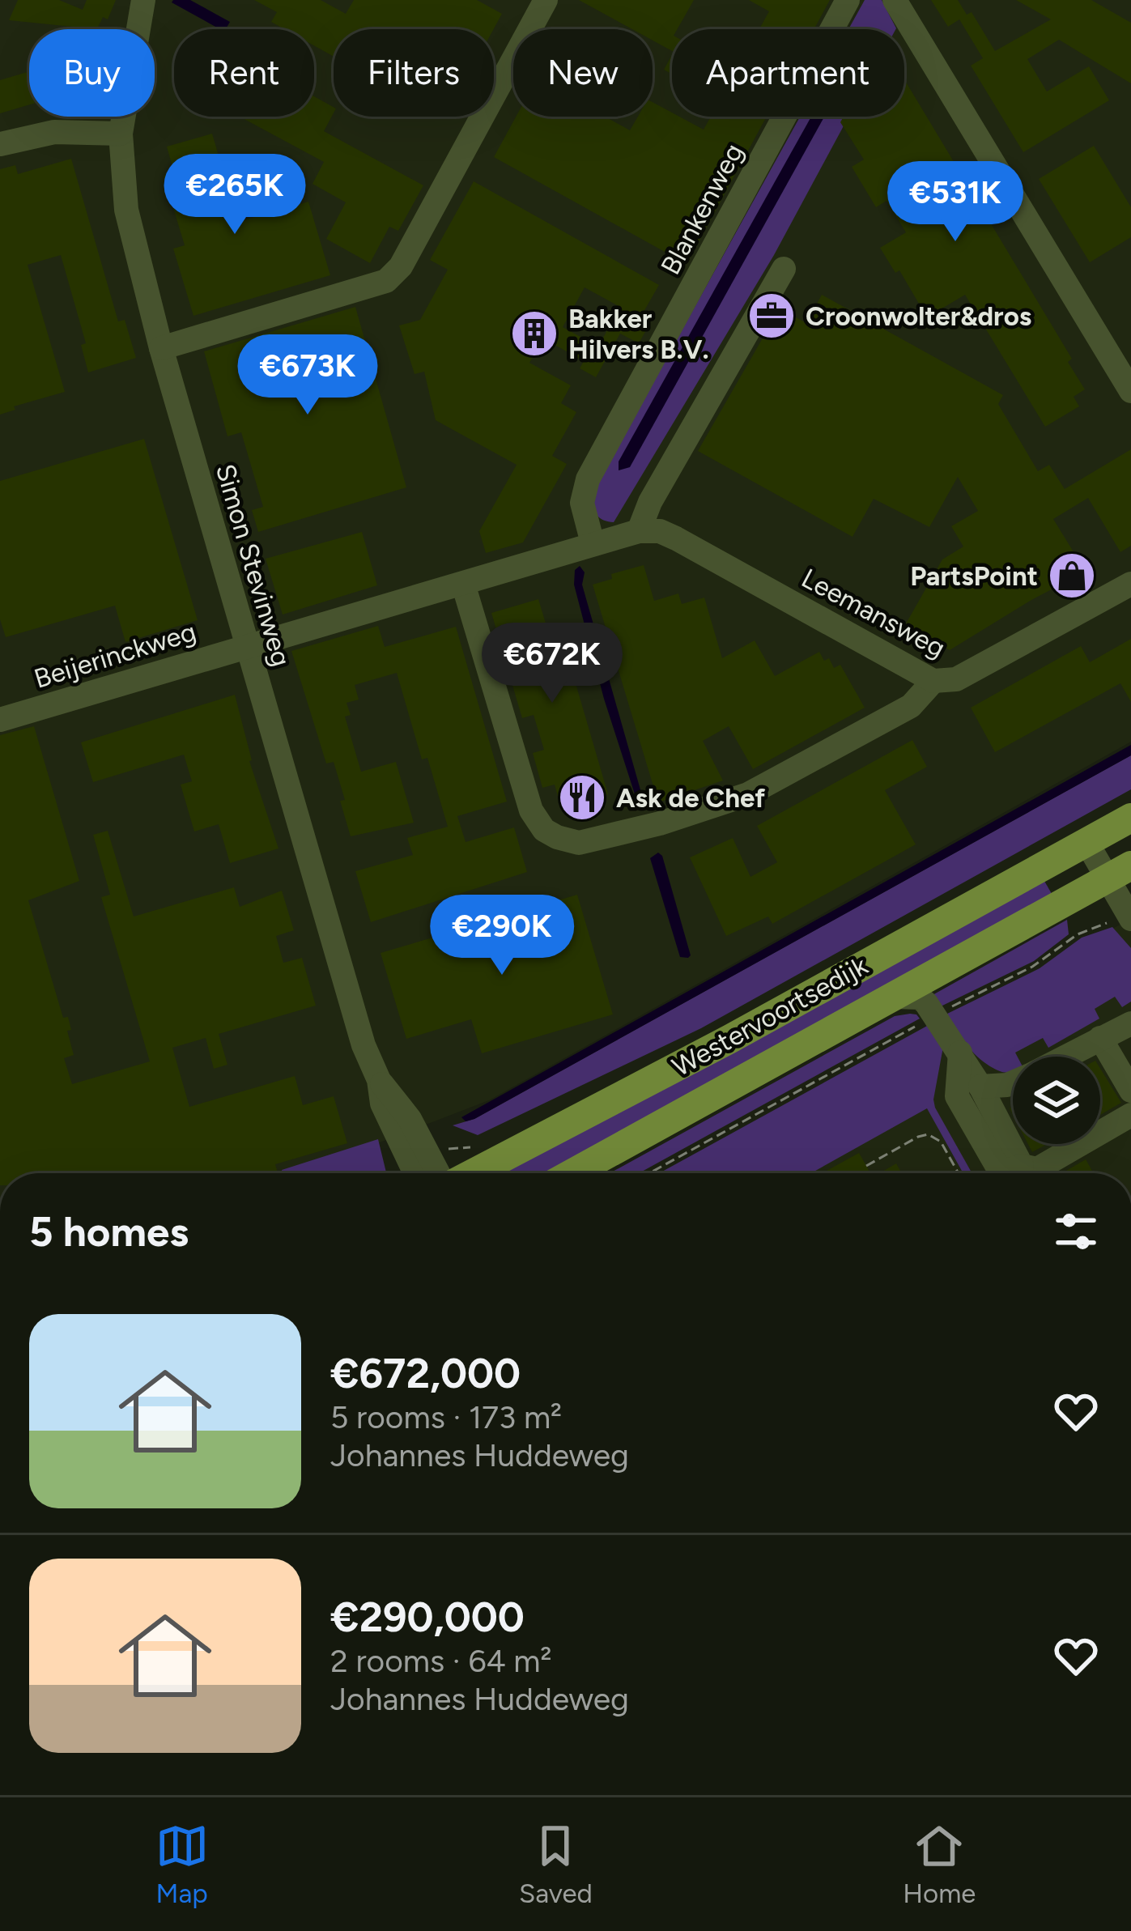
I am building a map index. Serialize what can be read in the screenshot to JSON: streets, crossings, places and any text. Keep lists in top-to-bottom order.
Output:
{
  "streets": {
    "main road": ["Westervoortsedijk"],
    "street": [
      "Blankenweg",
      "Simon Stevinweg",
      "Leemansweg",
      "Beijerinckweg"
    ]
  },
  "crossings": [
    ["Blankenweg", "Leemansweg"],
    ["Simon Stevinweg", "Beijerinckweg"]
  ],
  "places": {
    "office": ["Croonwolter&dros"],
    "building": ["Bakker Hilvers B.V."],
    "shop": ["PartsPoint"],
    "restaurant": ["Ask de Chef"]
  },
  "page": {
    "chip": [
      "Buy",
      "Rent",
      "Filters",
      "New",
      "Apartment"
    ],
    "price": [
      "€265K",
      "€531K",
      "€673K",
      "€672K",
      "€290K"
    ],
    "heading": "5 homes",
    "list": [
      {
        "name": "€672,000",
        "note": "5 rooms · 173 m² · Johannes Huddeweg"
      },
      {
        "name": "€290,000",
        "note": "2 rooms · 64 m² · Johannes Huddeweg"
      }
    ],
    "tabs": ["Map", "Saved", "Home"]
  }
}
